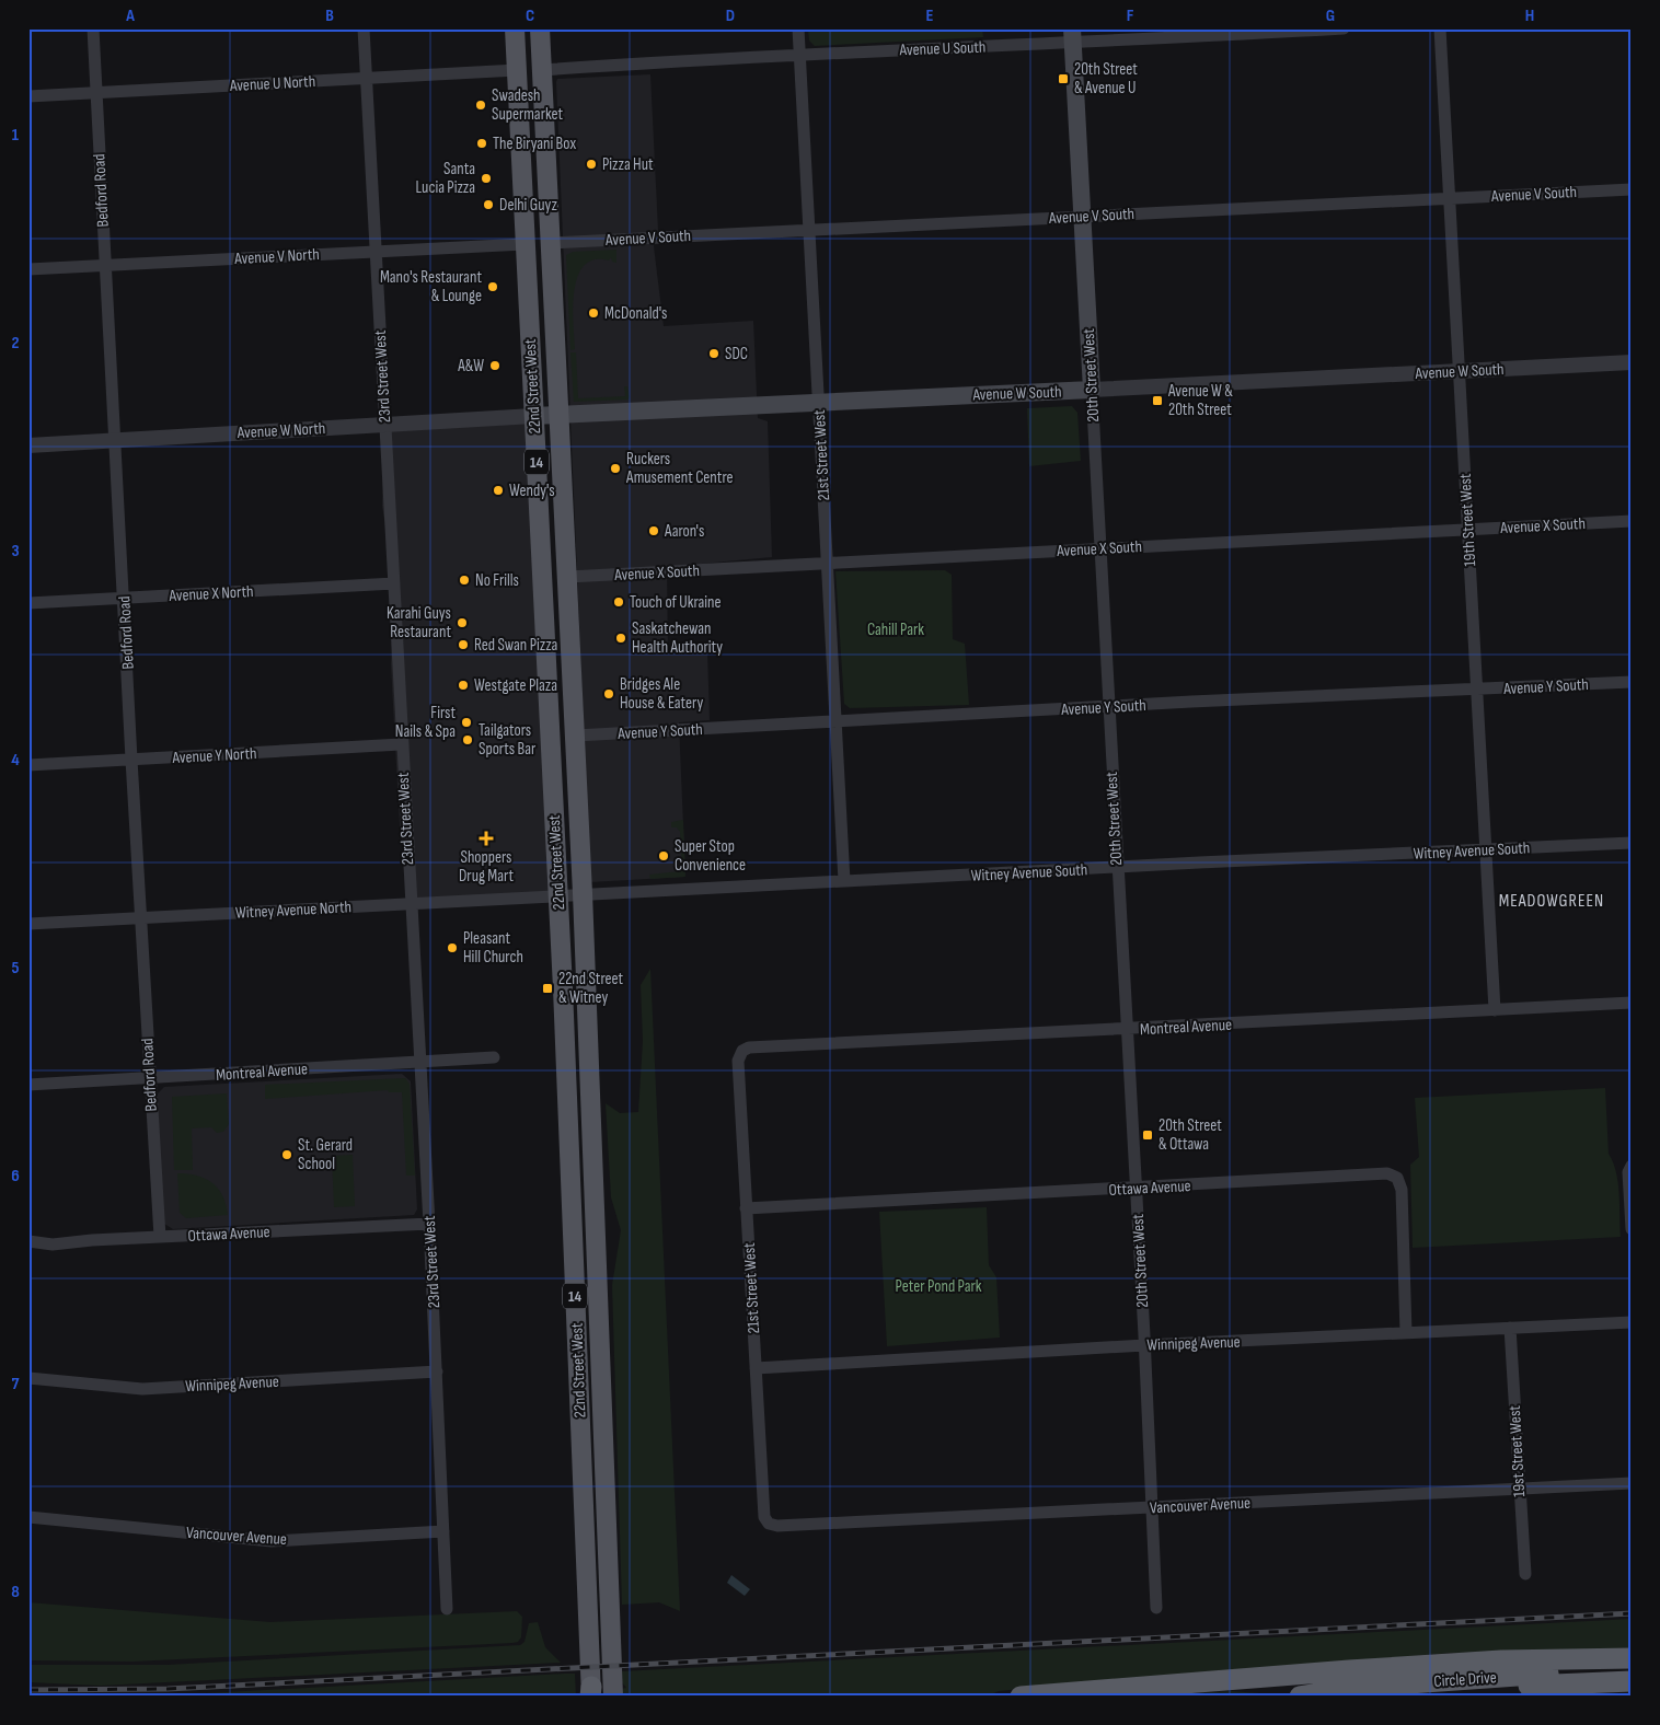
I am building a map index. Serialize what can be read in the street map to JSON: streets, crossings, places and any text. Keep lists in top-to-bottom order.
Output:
{
  "streets": {
    "highway": ["Circle Drive"],
    "main road": [
      "Avenue W South",
      "20th Street West",
      "22nd Street West",
      "14"
    ],
    "street": [
      "Avenue U South",
      "Avenue U North",
      "Bedford Road",
      "Avenue V South",
      "Avenue V North",
      "23rd Street West",
      "Avenue W North",
      "21st Street West",
      "19th Street West",
      "Avenue X South",
      "Avenue X North",
      "Avenue Y South",
      "Avenue Y North",
      "Witney Avenue South",
      "Witney Avenue North",
      "Montreal Avenue",
      "Ottawa Avenue",
      "Winnipeg Avenue",
      "19st Street West",
      "Vancouver Avenue"
    ]
  },
  "crossings": [
    ["Avenue U South", "20th Street West"],
    ["Avenue U South", "22nd Street West"],
    ["Avenue U South", "21st Street West"],
    ["Avenue U North", "Bedford Road"],
    ["Avenue U North", "23rd Street West"],
    ["Avenue U North", "22nd Street West"],
    ["Bedford Road", "Avenue V North"],
    ["Bedford Road", "Avenue W North"],
    ["Bedford Road", "Avenue X North"],
    ["Bedford Road", "Avenue Y North"],
    ["Bedford Road", "Witney Avenue North"],
    ["Bedford Road", "Montreal Avenue"],
    ["Bedford Road", "Ottawa Avenue"],
    ["Avenue V South", "20th Street West"],
    ["Avenue V South", "22nd Street West"],
    ["Avenue V South", "21st Street West"],
    ["Avenue V South", "19th Street West"],
    ["Avenue V North", "23rd Street West"],
    ["Avenue V North", "22nd Street West"],
    ["Avenue W South", "20th Street West"],
    ["Avenue W South", "22nd Street West"],
    ["Avenue W South", "Avenue W North"],
    ["Avenue W South", "21st Street West"],
    ["Avenue W South", "19th Street West"],
    ["20th Street West", "Avenue X South"],
    ["20th Street West", "Avenue Y South"],
    ["20th Street West", "Witney Avenue South"],
    ["20th Street West", "Montreal Avenue"],
    ["20th Street West", "Ottawa Avenue"],
    ["20th Street West", "Winnipeg Avenue"],
    ["20th Street West", "Vancouver Avenue"],
    ["23rd Street West", "Avenue W North"],
    ["23rd Street West", "Avenue X North"],
    ["23rd Street West", "Avenue Y North"],
    ["23rd Street West", "Witney Avenue North"],
    ["23rd Street West", "Montreal Avenue"],
    ["23rd Street West", "Ottawa Avenue"],
    ["23rd Street West", "Winnipeg Avenue"],
    ["23rd Street West", "Vancouver Avenue"],
    ["22nd Street West", "Avenue W North"],
    ["22nd Street West", "Avenue X South"],
    ["22nd Street West", "Avenue Y South"],
    ["22nd Street West", "Witney Avenue South"],
    ["22nd Street West", "Witney Avenue North"],
    ["21st Street West", "Avenue X South"],
    ["21st Street West", "Avenue Y South"],
    ["21st Street West", "Witney Avenue South"],
    ["21st Street West", "Montreal Avenue"],
    ["21st Street West", "Ottawa Avenue"],
    ["21st Street West", "Winnipeg Avenue"],
    ["21st Street West", "Vancouver Avenue"],
    ["19th Street West", "Avenue X South"],
    ["19th Street West", "Avenue Y South"],
    ["19th Street West", "Witney Avenue South"],
    ["19th Street West", "Montreal Avenue"],
    ["Witney Avenue South", "Witney Avenue North"],
    ["Ottawa Avenue", "Winnipeg Avenue"],
    ["Winnipeg Avenue", "19st Street West"],
    ["19st Street West", "Vancouver Avenue"]
  ],
  "districts": ["MEADOWGREEN"],
  "parks": ["Cahill Park", "Peter Pond Park"],
  "places": {
    "transit": [
      "20th Street & Avenue U",
      "Avenue W & 20th Street",
      "22nd Street & Witney",
      "20th Street & Ottawa"
    ],
    "other": [
      "Swadesh Supermarket",
      "The Biryani Box",
      "Pizza Hut",
      "Santa Lucia Pizza",
      "Delhi Guyz",
      "Mano's Restaurant & Lounge",
      "McDonald's",
      "SDC",
      "A&W",
      "Ruckers Amusement Centre",
      "Wendy's",
      "Aaron's",
      "No Frills",
      "Touch of Ukraine",
      "Karahi Guys Restaurant",
      "Saskatchewan Health Authority",
      "Red Swan Pizza",
      "Westgate Plaza",
      "Bridges Ale House & Eatery",
      "First Nails & Spa",
      "Tailgators Sports Bar",
      "Super Stop Convenience",
      "Pleasant Hill Church",
      "St. Gerard School"
    ],
    "health": ["Shoppers Drug Mart"]
  },
  "grid": {
    "columns": [
      "A",
      "B",
      "C",
      "D",
      "E",
      "F",
      "G",
      "H"
    ],
    "rows": [
      "1",
      "2",
      "3",
      "4",
      "5",
      "6",
      "7",
      "8"
    ]
  }
}
